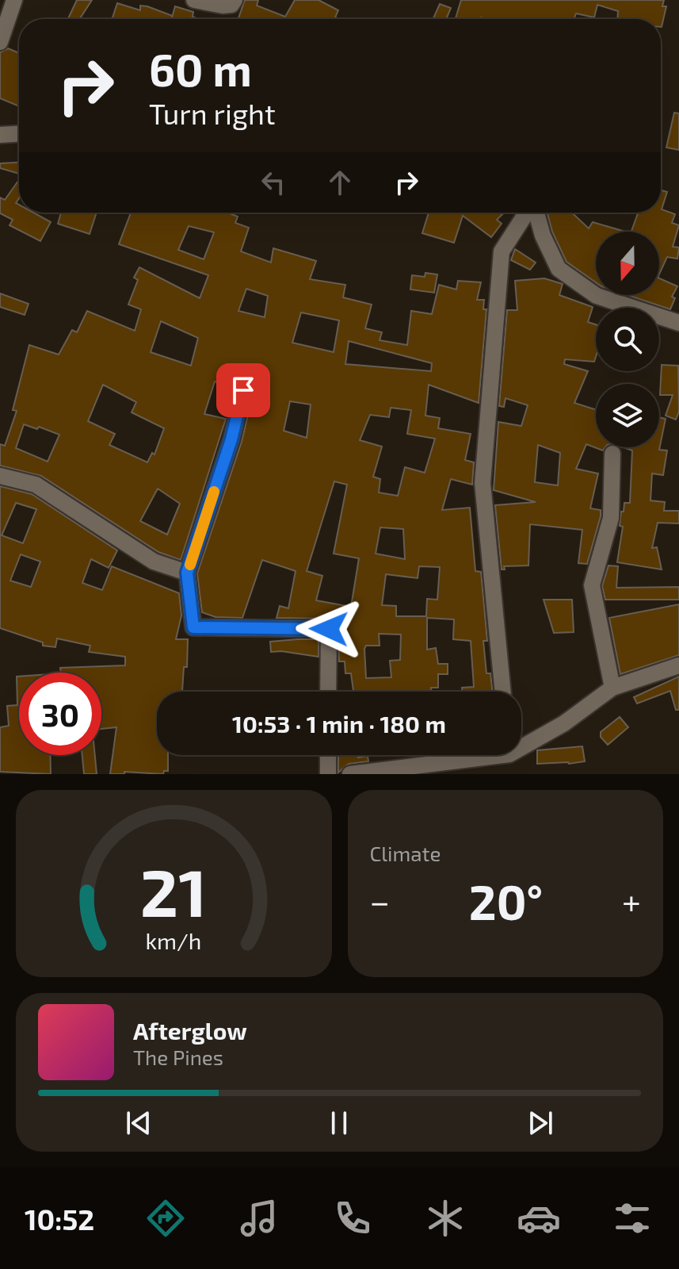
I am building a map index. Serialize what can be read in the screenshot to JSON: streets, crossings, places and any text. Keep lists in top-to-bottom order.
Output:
{
  "north": "bottom",
  "page": {
    "turn": ["60 m", "Turn right"],
    "limit": "30",
    "trip": "10:53 · 1 min · 180 m",
    "tile": "Climate",
    "heat": ["−", "20°", "+"],
    "song": ["Afterglow", "The Pines"],
    "tabs": "10:52",
    "gauge": ["21", "km/h"]
  }
}
